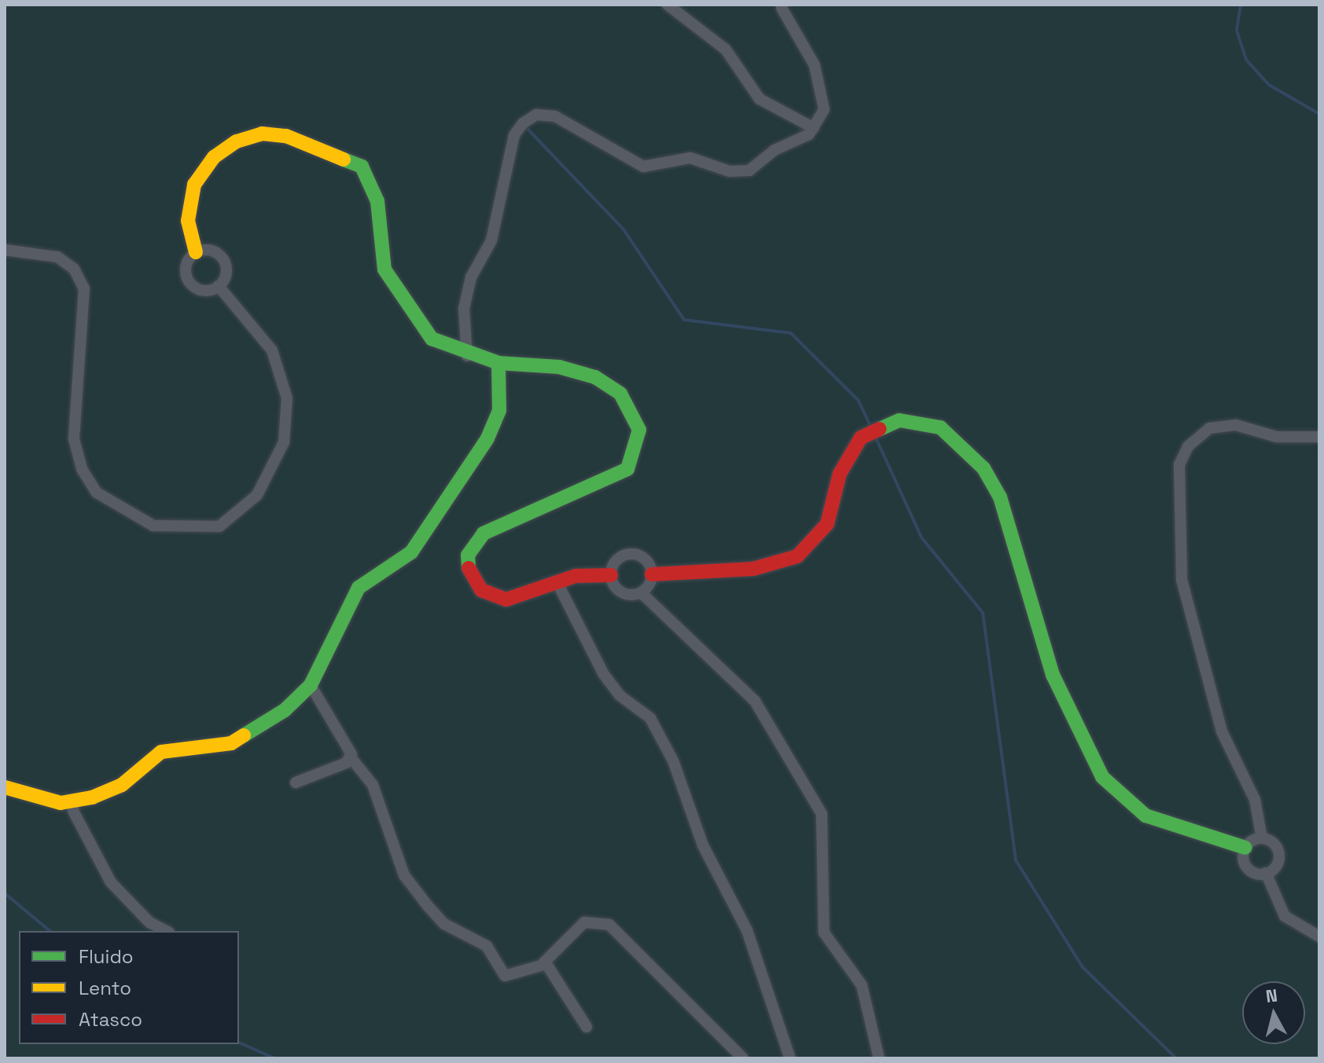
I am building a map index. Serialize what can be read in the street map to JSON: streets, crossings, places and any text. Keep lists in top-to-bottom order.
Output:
{
  "legend": ["Fluido", "Lento", "Atasco"],
  "north": "top"
}
